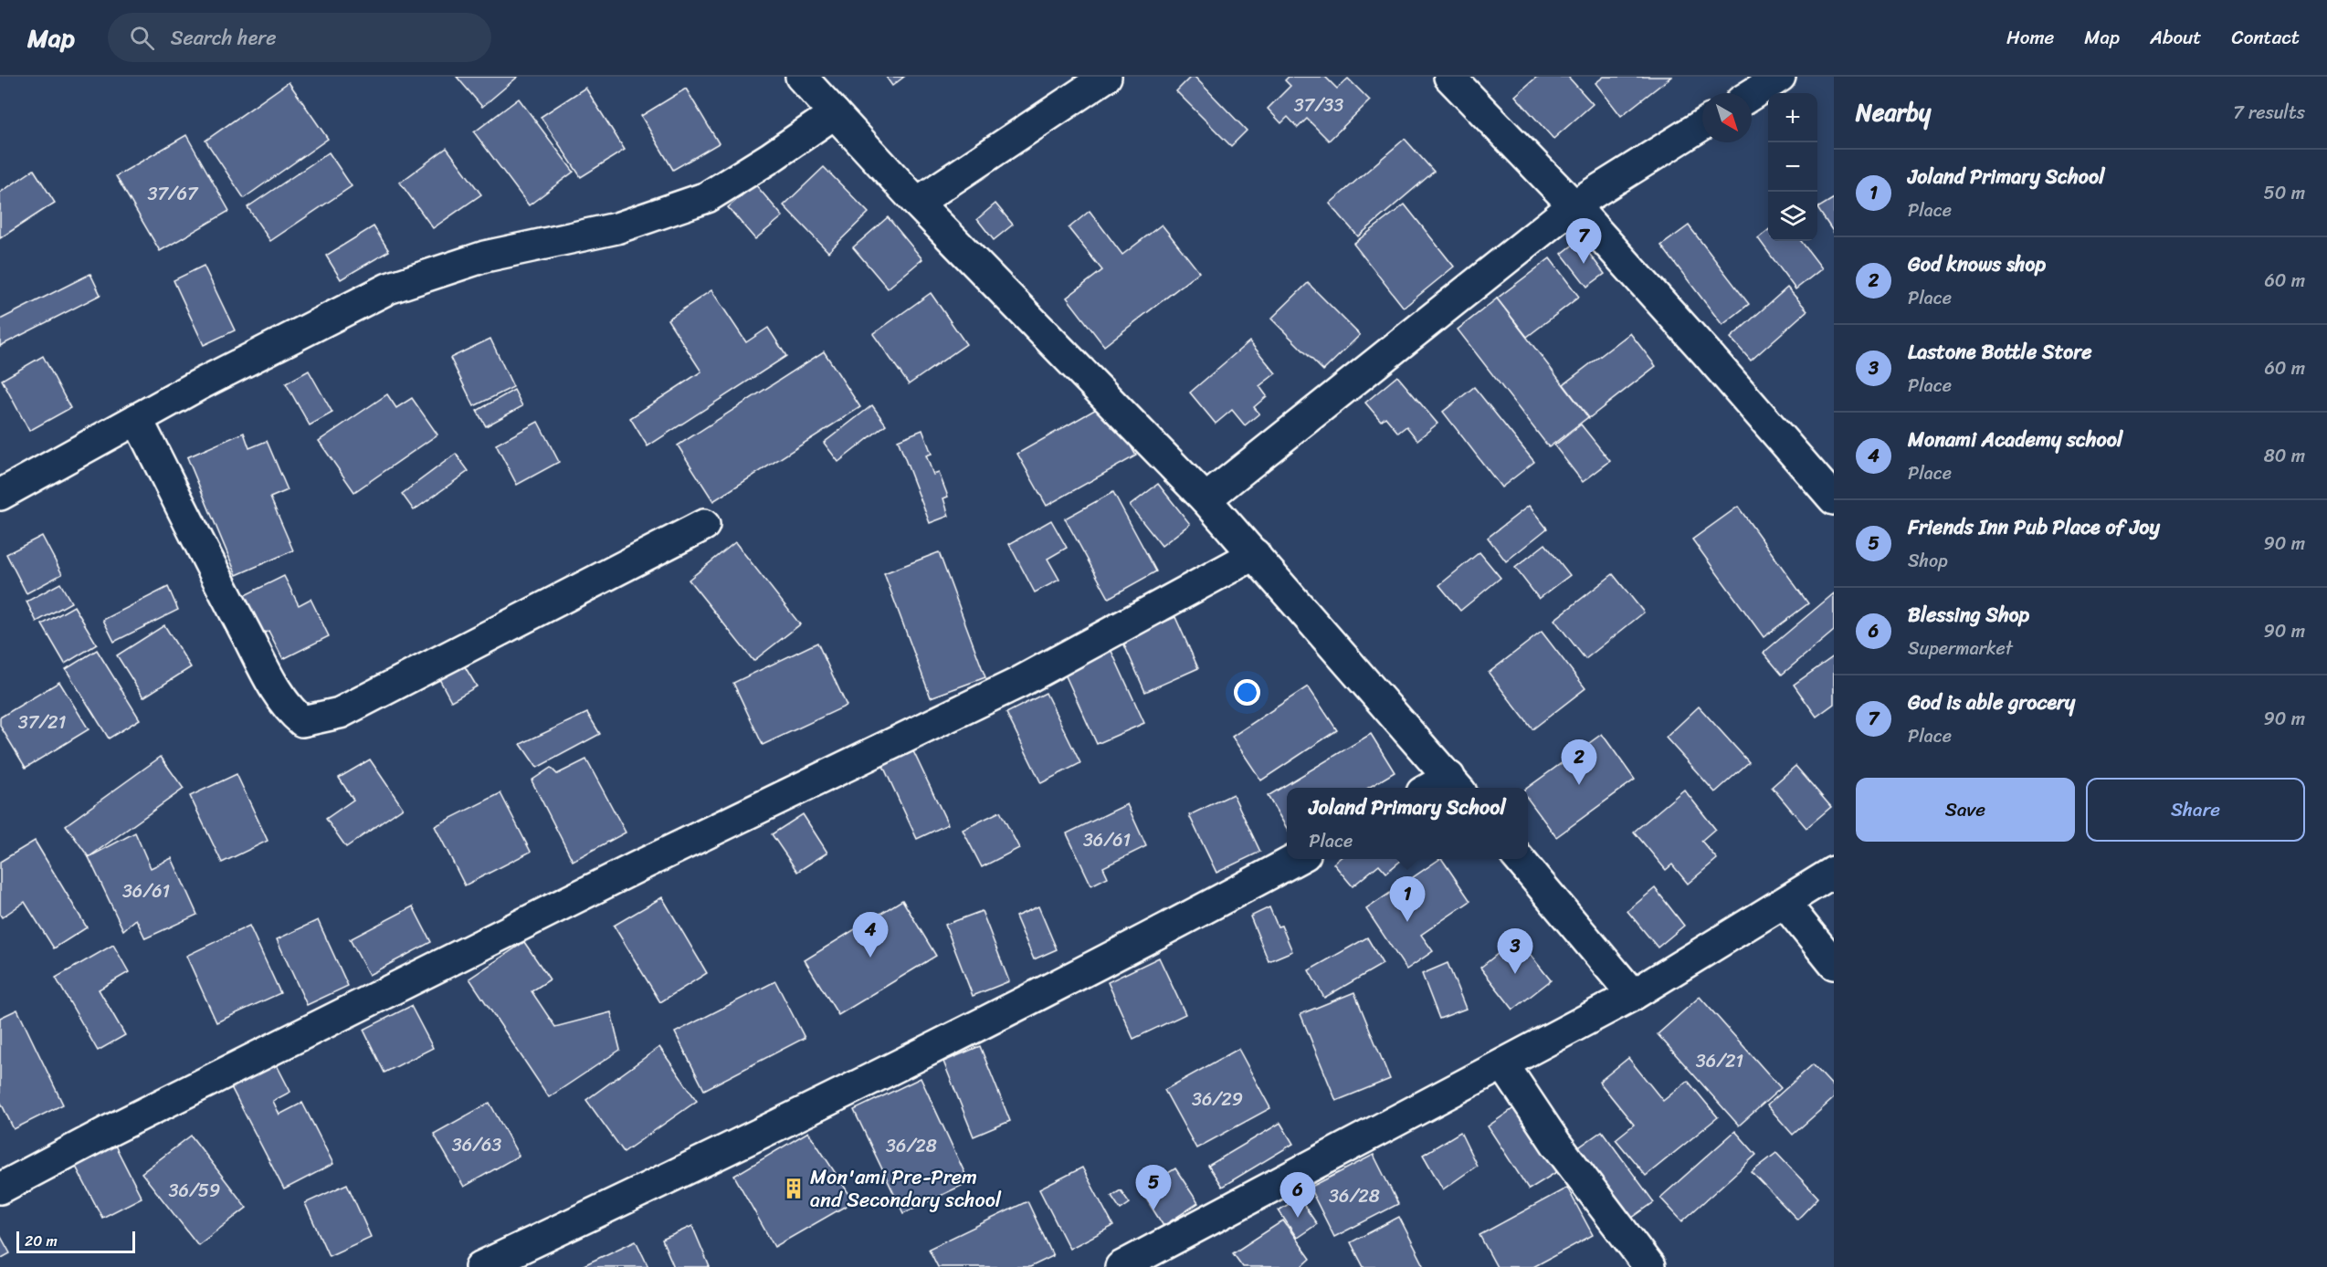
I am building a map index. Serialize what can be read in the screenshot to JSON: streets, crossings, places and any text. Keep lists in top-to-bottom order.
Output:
{
  "places": {
    "building": ["Mon'ami Pre-Prem and Secondary school"]
  },
  "house_numbers": [
    "37/33",
    "37/67",
    "37/21",
    "36/61",
    "36/61",
    "36/21",
    "36/29",
    "36/63",
    "36/28",
    "36/59",
    "36/28"
  ],
  "scale_bar": "20 m",
  "north": "bottom right",
  "page": {
    "header": "Map",
    "search": "Search here",
    "nav": [
      "Home",
      "Map",
      "About",
      "Contact"
    ],
    "heading": ["Nearby", "7 results"],
    "map_buttons": ["+", "−"],
    "list": [
      {
        "mark": "1",
        "name": "Joland Primary School",
        "note": "Place",
        "value": "50 m"
      },
      {
        "mark": "2",
        "name": "God knows shop",
        "note": "Place",
        "value": "60 m"
      },
      {
        "mark": "3",
        "name": "Lastone Bottle Store",
        "note": "Place",
        "value": "60 m"
      },
      {
        "mark": "4",
        "name": "Monami Academy school",
        "note": "Place",
        "value": "80 m"
      },
      {
        "mark": "5",
        "name": "Friends Inn Pub Place of Joy",
        "note": "Shop",
        "value": "90 m"
      },
      {
        "mark": "6",
        "name": "Blessing Shop",
        "note": "Supermarket",
        "value": "90 m"
      },
      {
        "mark": "7",
        "name": "God is able grocery",
        "note": "Place",
        "value": "90 m"
      }
    ],
    "pins": [
      "7",
      "2",
      "1",
      "4",
      "3",
      "5",
      "6"
    ],
    "buttons": ["Save", "Share"],
    "popup": ["Joland Primary School", "Place"],
    "scale": "20 m"
  }
}
